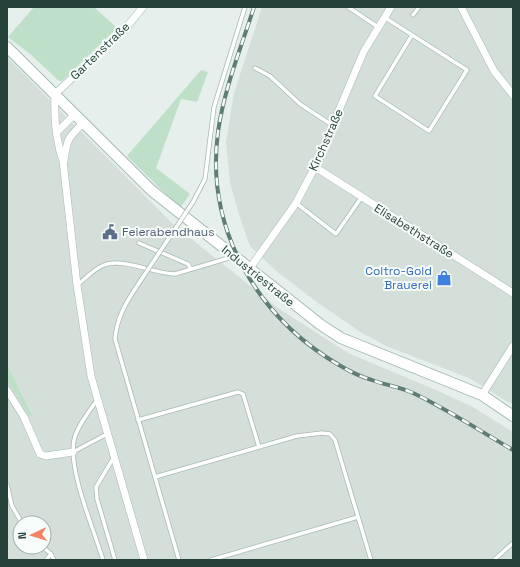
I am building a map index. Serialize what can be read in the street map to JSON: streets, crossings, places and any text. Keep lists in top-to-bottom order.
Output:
{
  "streets": {
    "main road": ["Industriestraße"],
    "street": ["Gartenstraße", "Kirchstraße", "Elisabethstraße"]
  },
  "crossings": [
    ["Gartenstraße", "Industriestraße"],
    ["Kirchstraße", "Elisabethstraße"],
    ["Kirchstraße", "Industriestraße"]
  ],
  "places": {
    "public building": ["Feierabendhaus"],
    "shop": ["Coltro-Gold Brauerei"]
  },
  "north": "left"
}
